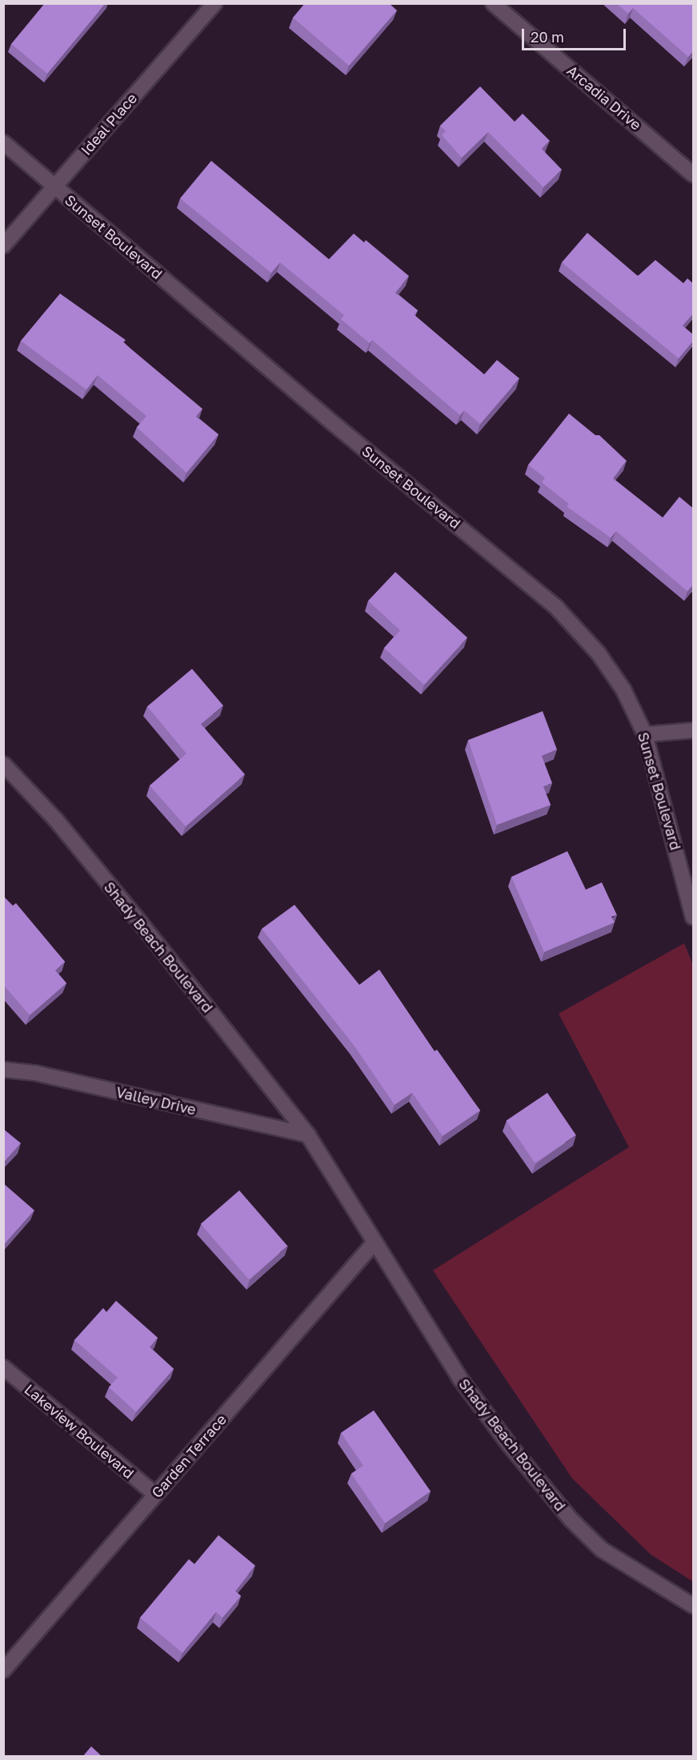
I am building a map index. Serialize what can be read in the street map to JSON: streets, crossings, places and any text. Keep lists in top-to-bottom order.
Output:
{
  "streets": {
    "street": [
      "Arcadia Drive",
      "Ideal Place",
      "Sunset Boulevard",
      "Shady Beach Boulevard",
      "Valley Drive",
      "Lakeview Boulevard",
      "Garden Terrace"
    ]
  },
  "crossings": [
    ["Ideal Place", "Sunset Boulevard"],
    ["Shady Beach Boulevard", "Valley Drive"],
    ["Shady Beach Boulevard", "Garden Terrace"],
    ["Lakeview Boulevard", "Garden Terrace"]
  ],
  "scale_bar": "20 m"
}
